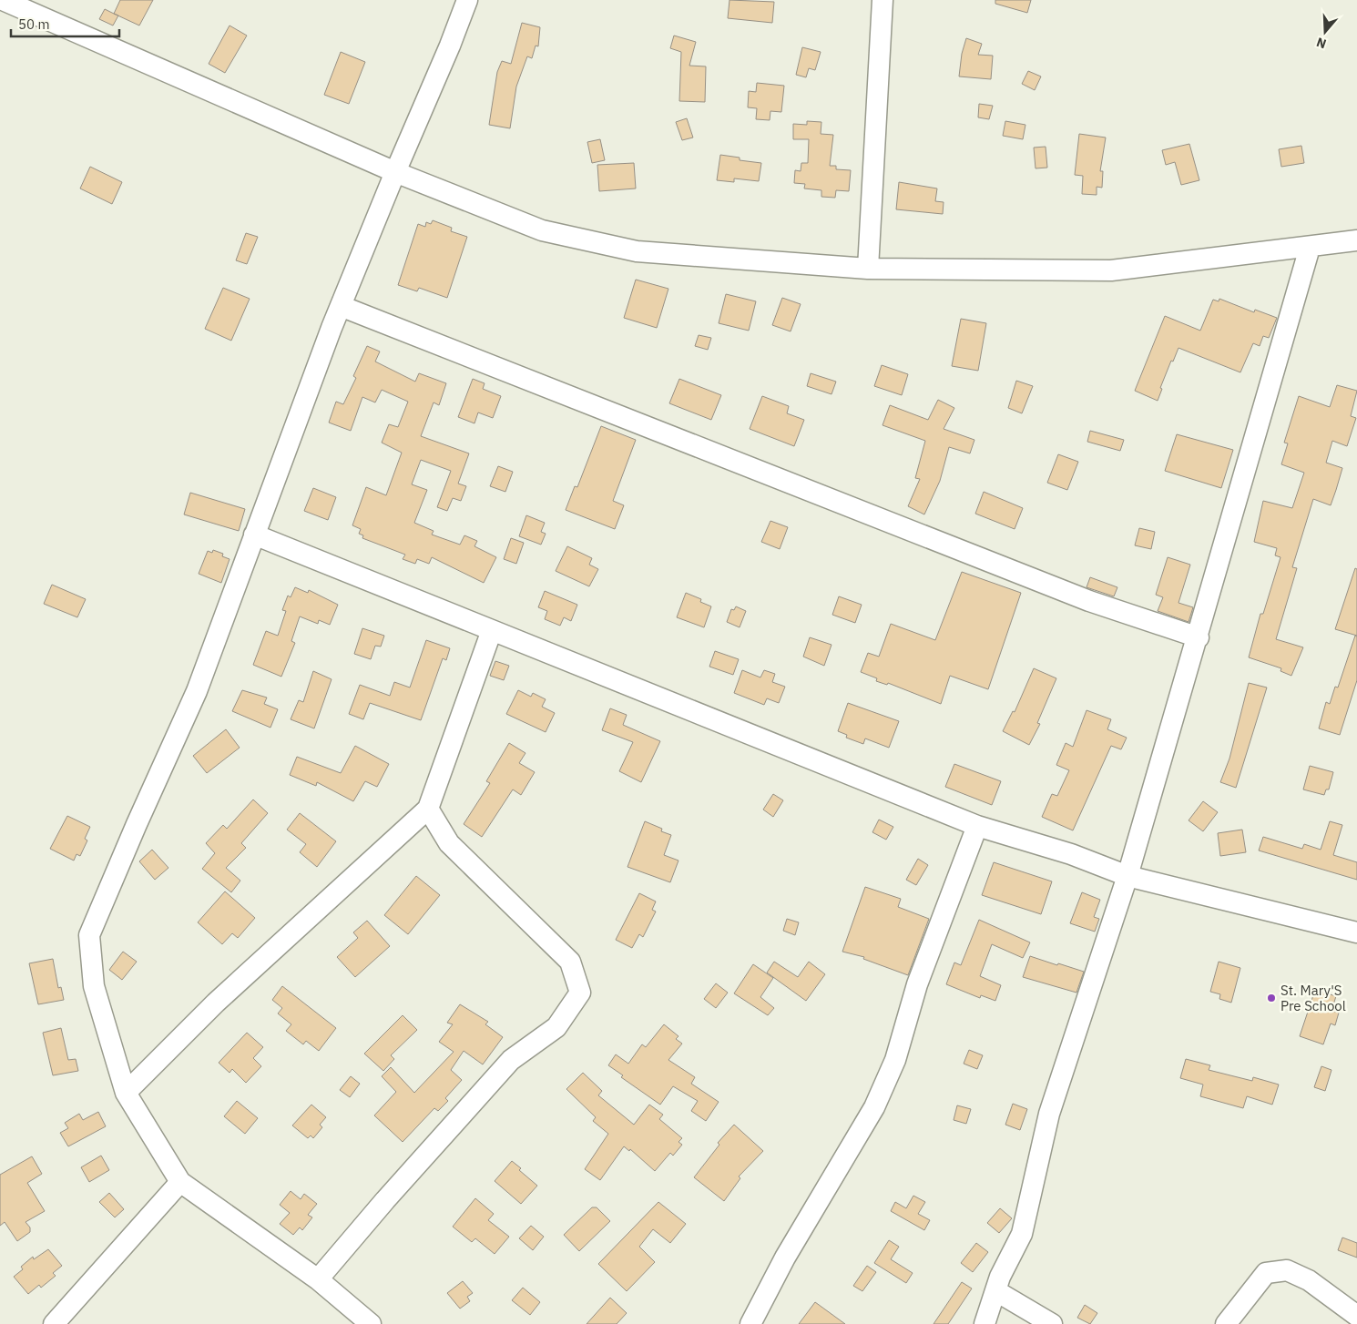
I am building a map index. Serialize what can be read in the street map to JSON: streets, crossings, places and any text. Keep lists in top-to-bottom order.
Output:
{
  "places": ["St. Mary'S Pre School"],
  "scale_bar": "50 m",
  "north": "bottom"
}
